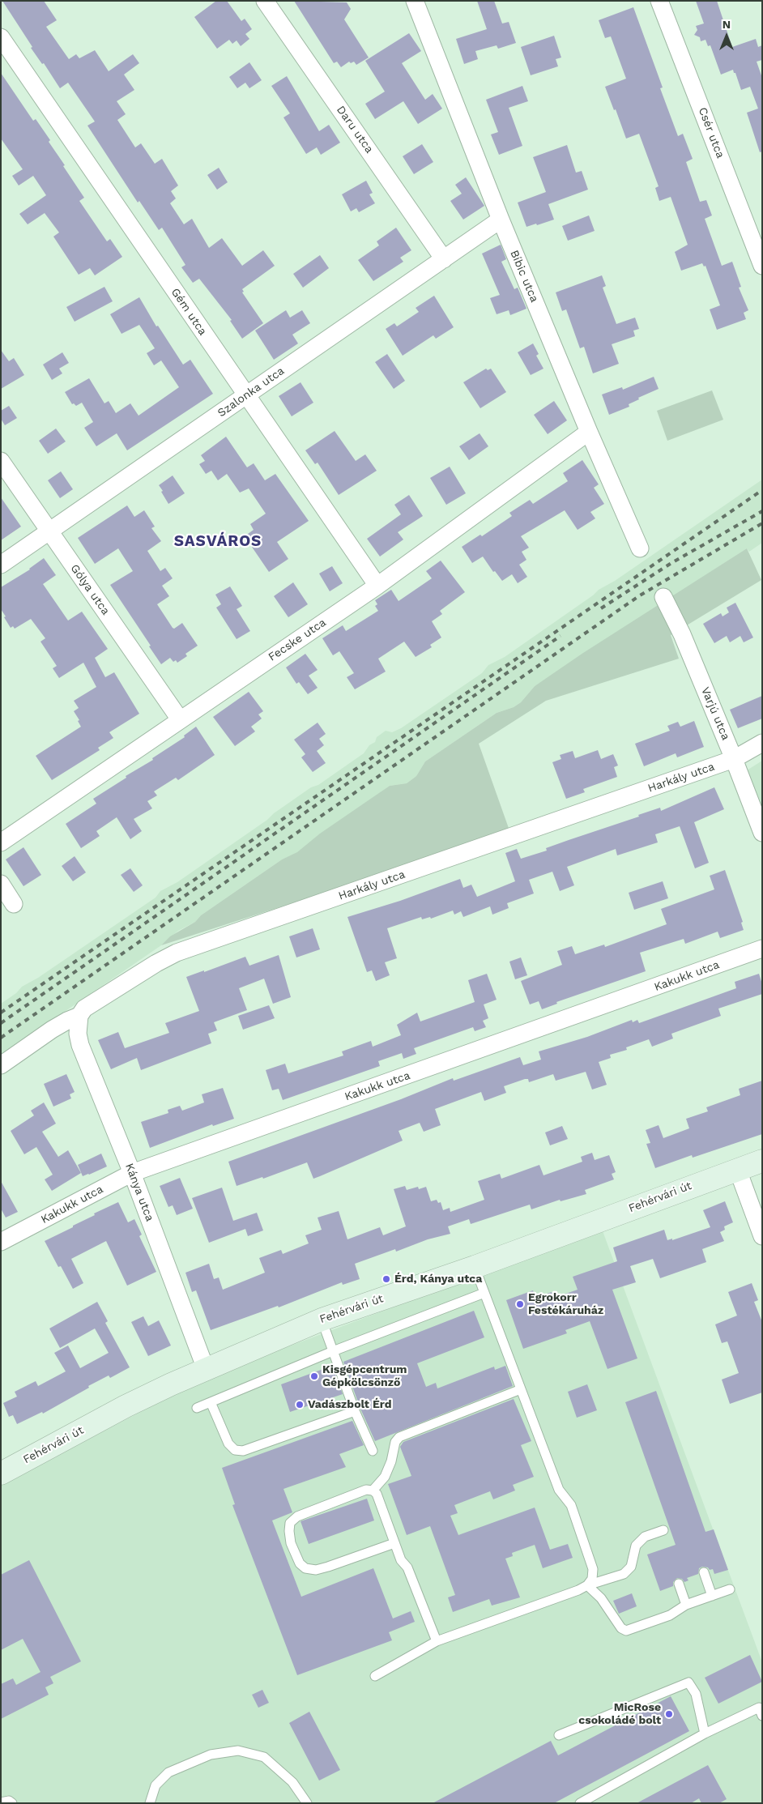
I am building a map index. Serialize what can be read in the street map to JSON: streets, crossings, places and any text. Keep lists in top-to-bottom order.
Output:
{
  "streets": {
    "main road": ["Fehérvári út"],
    "street": [
      "Daru utca",
      "Csér utca",
      "Bíbic utca",
      "Gém utca",
      "Szalonka utca",
      "Gólya utca",
      "Fecske utca",
      "Varjú utca",
      "Harkály utca",
      "Kakukk utca",
      "Kánya utca"
    ]
  },
  "crossings": [
    ["Daru utca", "Szalonka utca"],
    ["Bíbic utca", "Szalonka utca"],
    ["Bíbic utca", "Fecske utca"],
    ["Gém utca", "Szalonka utca"],
    ["Gém utca", "Fecske utca"],
    ["Szalonka utca", "Gólya utca"],
    ["Gólya utca", "Fecske utca"],
    ["Varjú utca", "Harkály utca"],
    ["Harkály utca", "Kánya utca"],
    ["Kakukk utca", "Kánya utca"],
    ["Kánya utca", "Fehérvári út"]
  ],
  "districts": ["SASVÁROS"],
  "places": [
    "Érd, Kánya utca",
    "Egrokorr Festékáruház",
    "Kisgépcentrum Gépkölcsönző",
    "Vadászbolt Érd",
    "MicRose csokoládé bolt"
  ],
  "north": "top"
}
